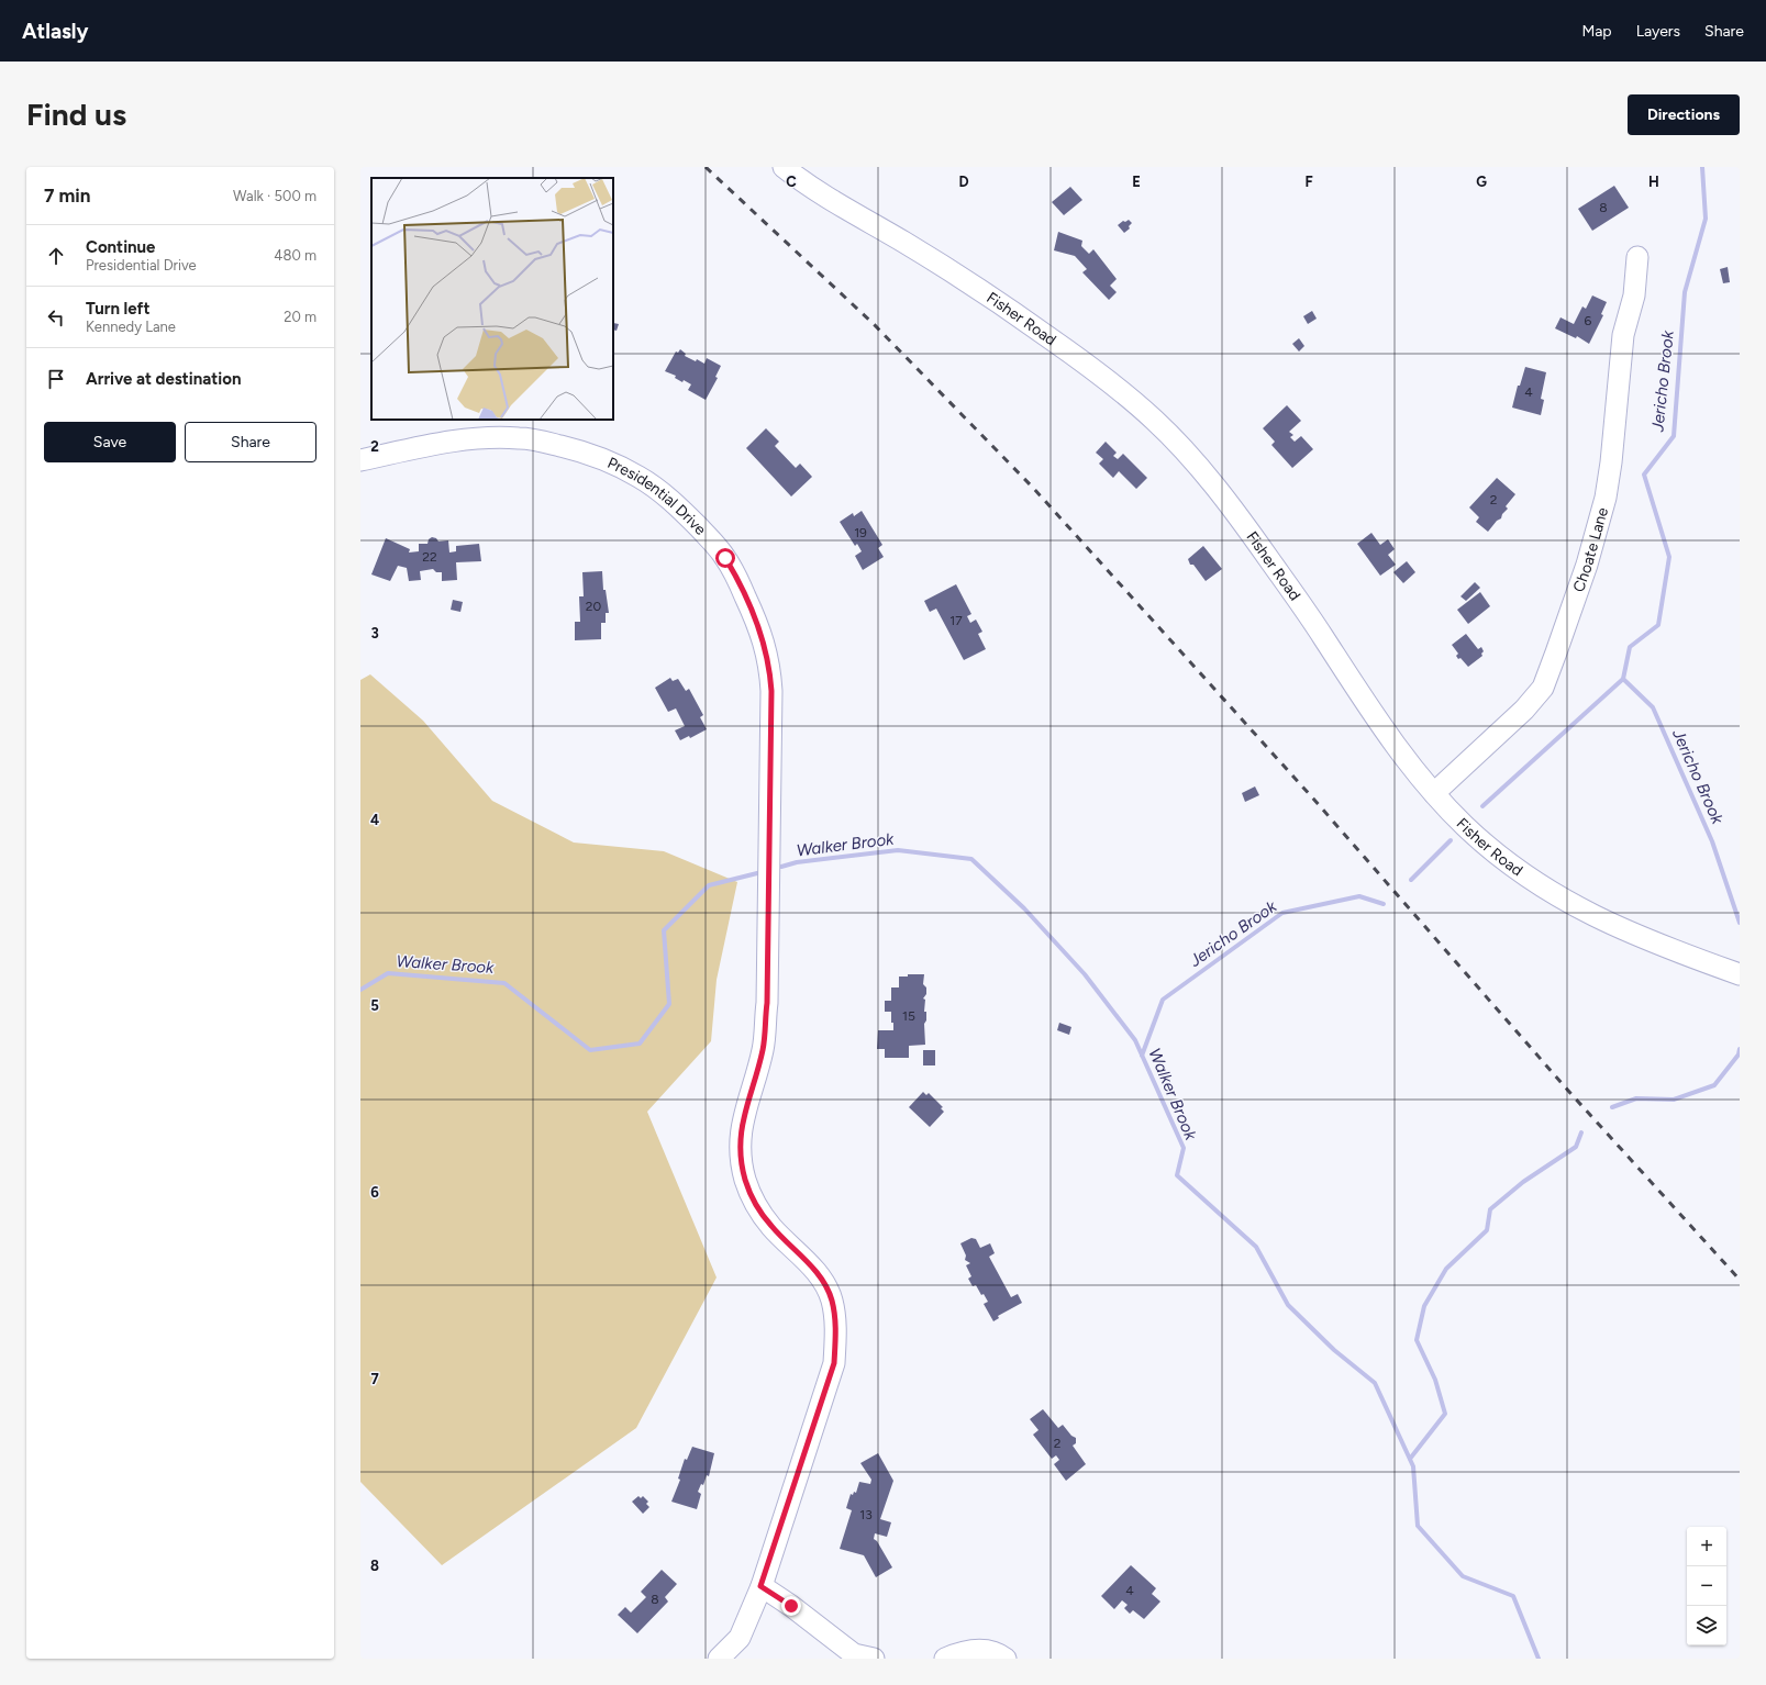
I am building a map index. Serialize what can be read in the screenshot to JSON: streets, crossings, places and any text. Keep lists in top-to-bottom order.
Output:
{
  "streets": {
    "street": ["Fisher Road", "Presidential Drive", "Choate Lane"]
  },
  "crossings": [
    ["Fisher Road", "Choate Lane"]
  ],
  "water": ["Jericho Brook", "Walker Brook"],
  "house_numbers": [
    "8",
    "6",
    "4",
    "2",
    "19",
    "22",
    "20",
    "17",
    "15",
    "2",
    "13",
    "4",
    "8"
  ],
  "page": {
    "header": "Atlasly",
    "nav": ["Map", "Layers", "Share"],
    "buttons": [
      "Directions",
      ["Save", "Share"]
    ],
    "title": "Find us",
    "heading": ["7 min", "Walk · 500 m"],
    "list": [
      ["Continue", "Presidential Drive", "480 m"],
      ["Turn left", "Kennedy Lane", "20 m"],
      "Arrive at destination"
    ],
    "map_buttons": ["+", "−"]
  },
  "grid": {
    "columns": [
      "C",
      "D",
      "E",
      "F",
      "G",
      "H"
    ],
    "rows": [
      "2",
      "3",
      "4",
      "5",
      "6",
      "7",
      "8"
    ]
  }
}
